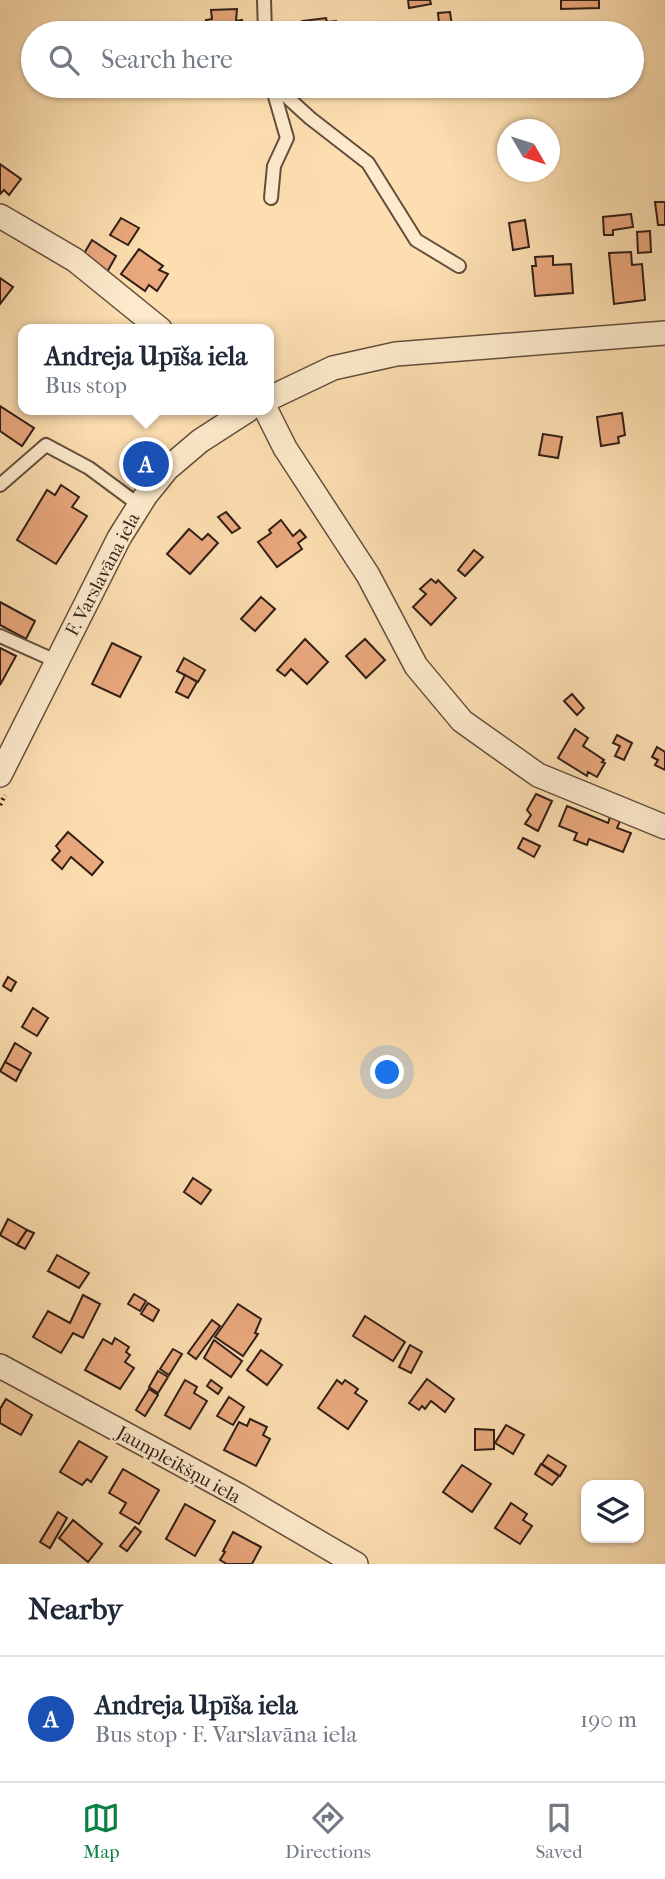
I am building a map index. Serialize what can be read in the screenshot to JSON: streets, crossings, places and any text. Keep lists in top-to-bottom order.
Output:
{
  "streets": {
    "street": ["F. Varslavāna iela", "Jaunpleikšņu iela"]
  },
  "north": "bottom right",
  "page": {
    "search": "Search here",
    "popup": ["Andreja Upīša iela", "Bus stop"],
    "pins": "A",
    "heading": "Nearby",
    "list": [
      {
        "mark": "A",
        "name": "Andreja Upīša iela",
        "note": "Bus stop · F. Varslavāna iela",
        "value": "190 m"
      }
    ],
    "nav": ["Map", "Directions", "Saved"]
  }
}
